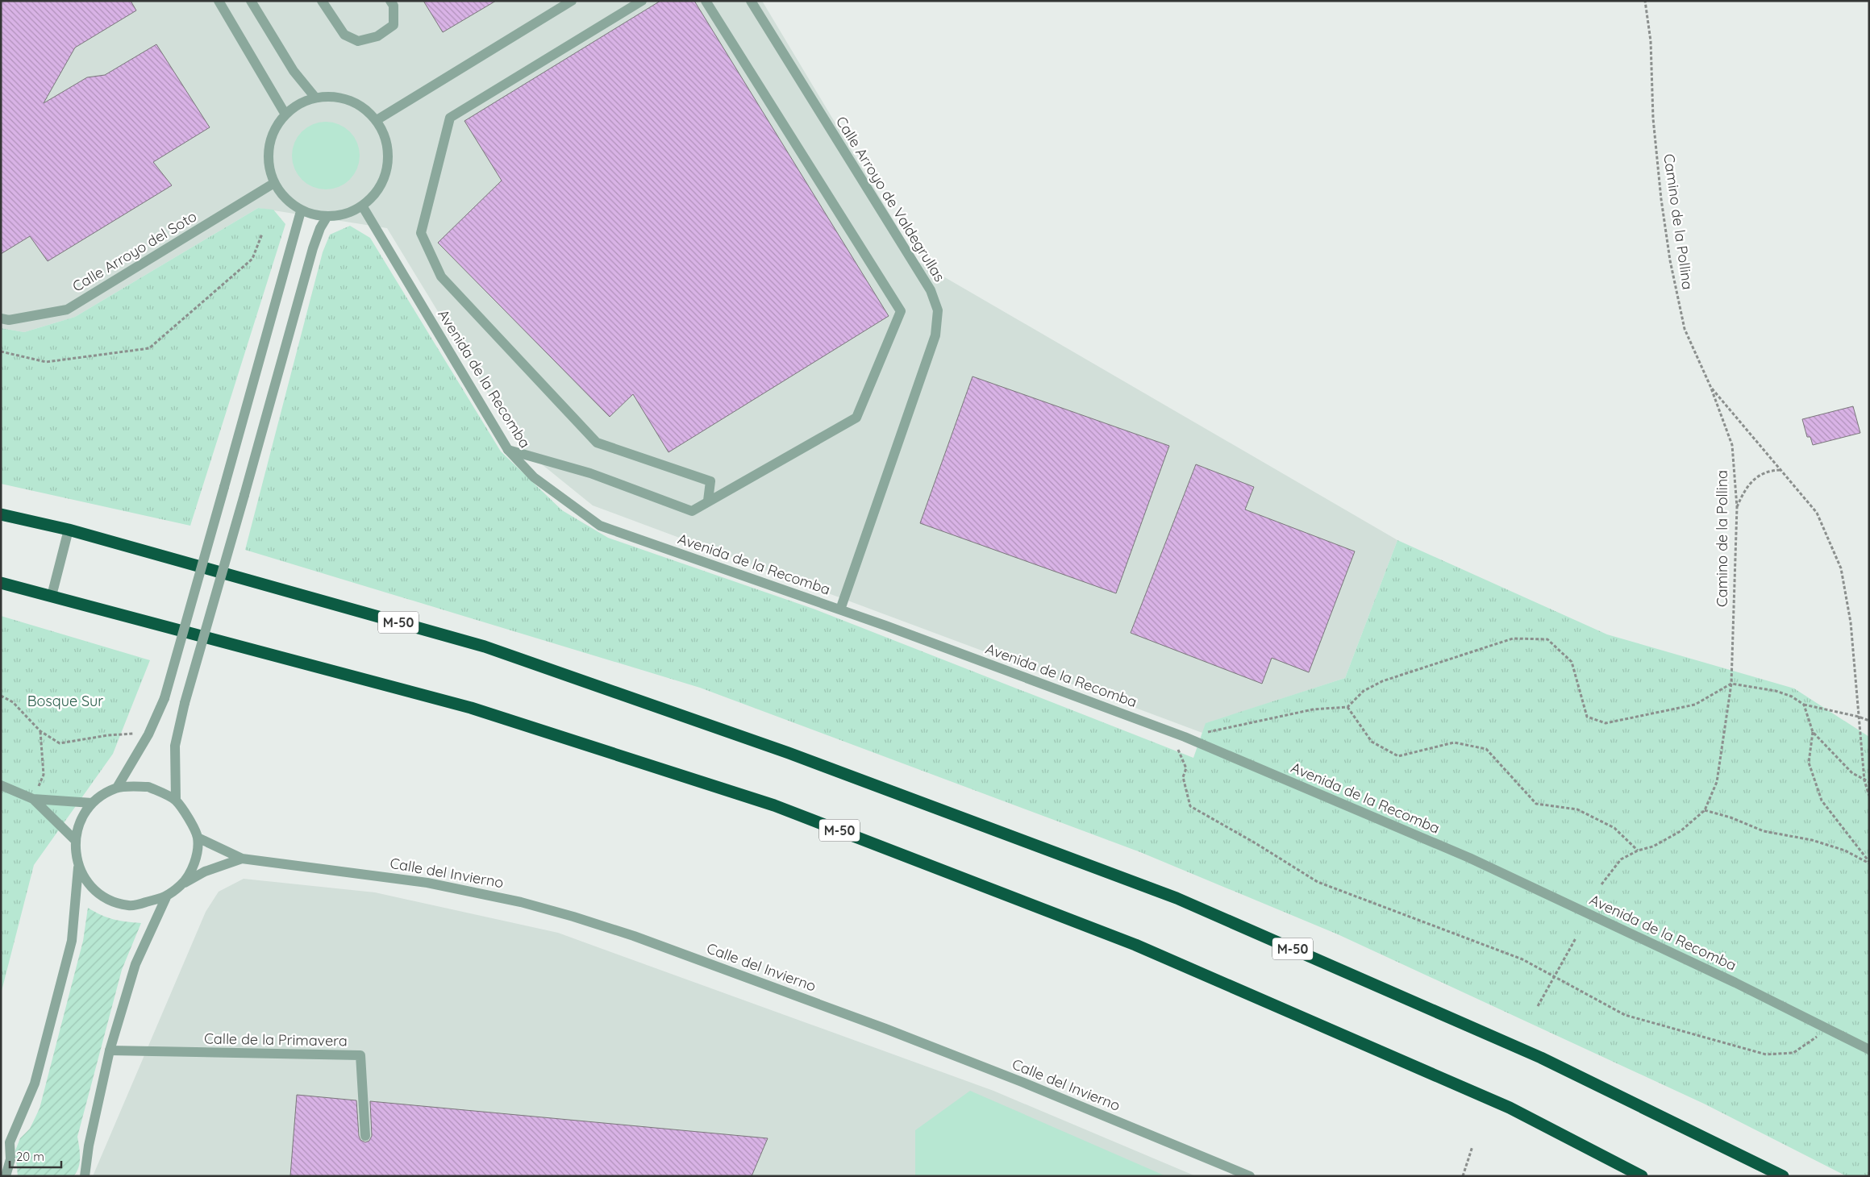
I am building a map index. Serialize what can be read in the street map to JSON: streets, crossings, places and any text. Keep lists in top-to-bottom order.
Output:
{
  "streets": {
    "highway": ["M-50"],
    "street": [
      "Calle Arroyo de Valdegrullas",
      "Calle Arroyo del Soto",
      "Avenida de la Recomba",
      "Calle del Invierno",
      "Calle de la Primavera"
    ],
    "path": ["Camino de la Pollina"]
  },
  "crossings": [
    ["Calle Arroyo de Valdegrullas", "Avenida de la Recomba"],
    ["Calle Arroyo del Soto", "Avenida de la Recomba"]
  ],
  "parks": ["Bosque Sur"],
  "scale_bar": "20 m"
}
